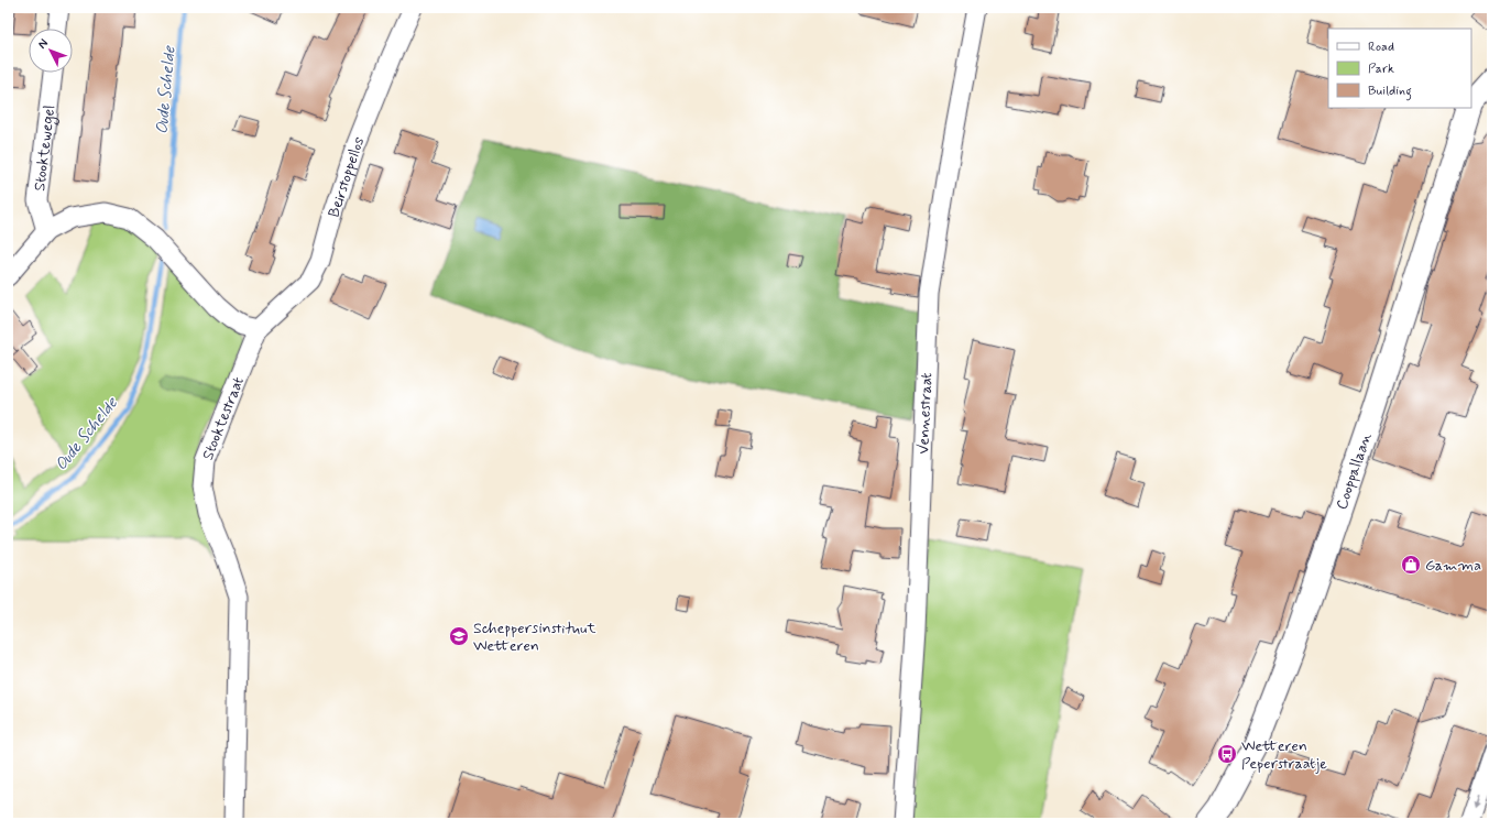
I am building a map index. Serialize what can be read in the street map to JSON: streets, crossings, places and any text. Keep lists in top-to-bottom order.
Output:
{
  "streets": {
    "street": [
      "Stooktewegel",
      "Beirstoppellos",
      "Vennestraat",
      "Stooktestraat",
      "Cooppallaan"
    ]
  },
  "crossings": [
    ["Beirstoppellos", "Stooktestraat"]
  ],
  "water": ["Oude Schelde"],
  "places": {
    "shop": ["Gamma"],
    "school or university": ["Scheppersinstituut Wetteren"],
    "bus stop": ["Wetteren Peperstraatje"]
  },
  "legend": ["Road", "Park", "Building"],
  "north": "top left"
}
